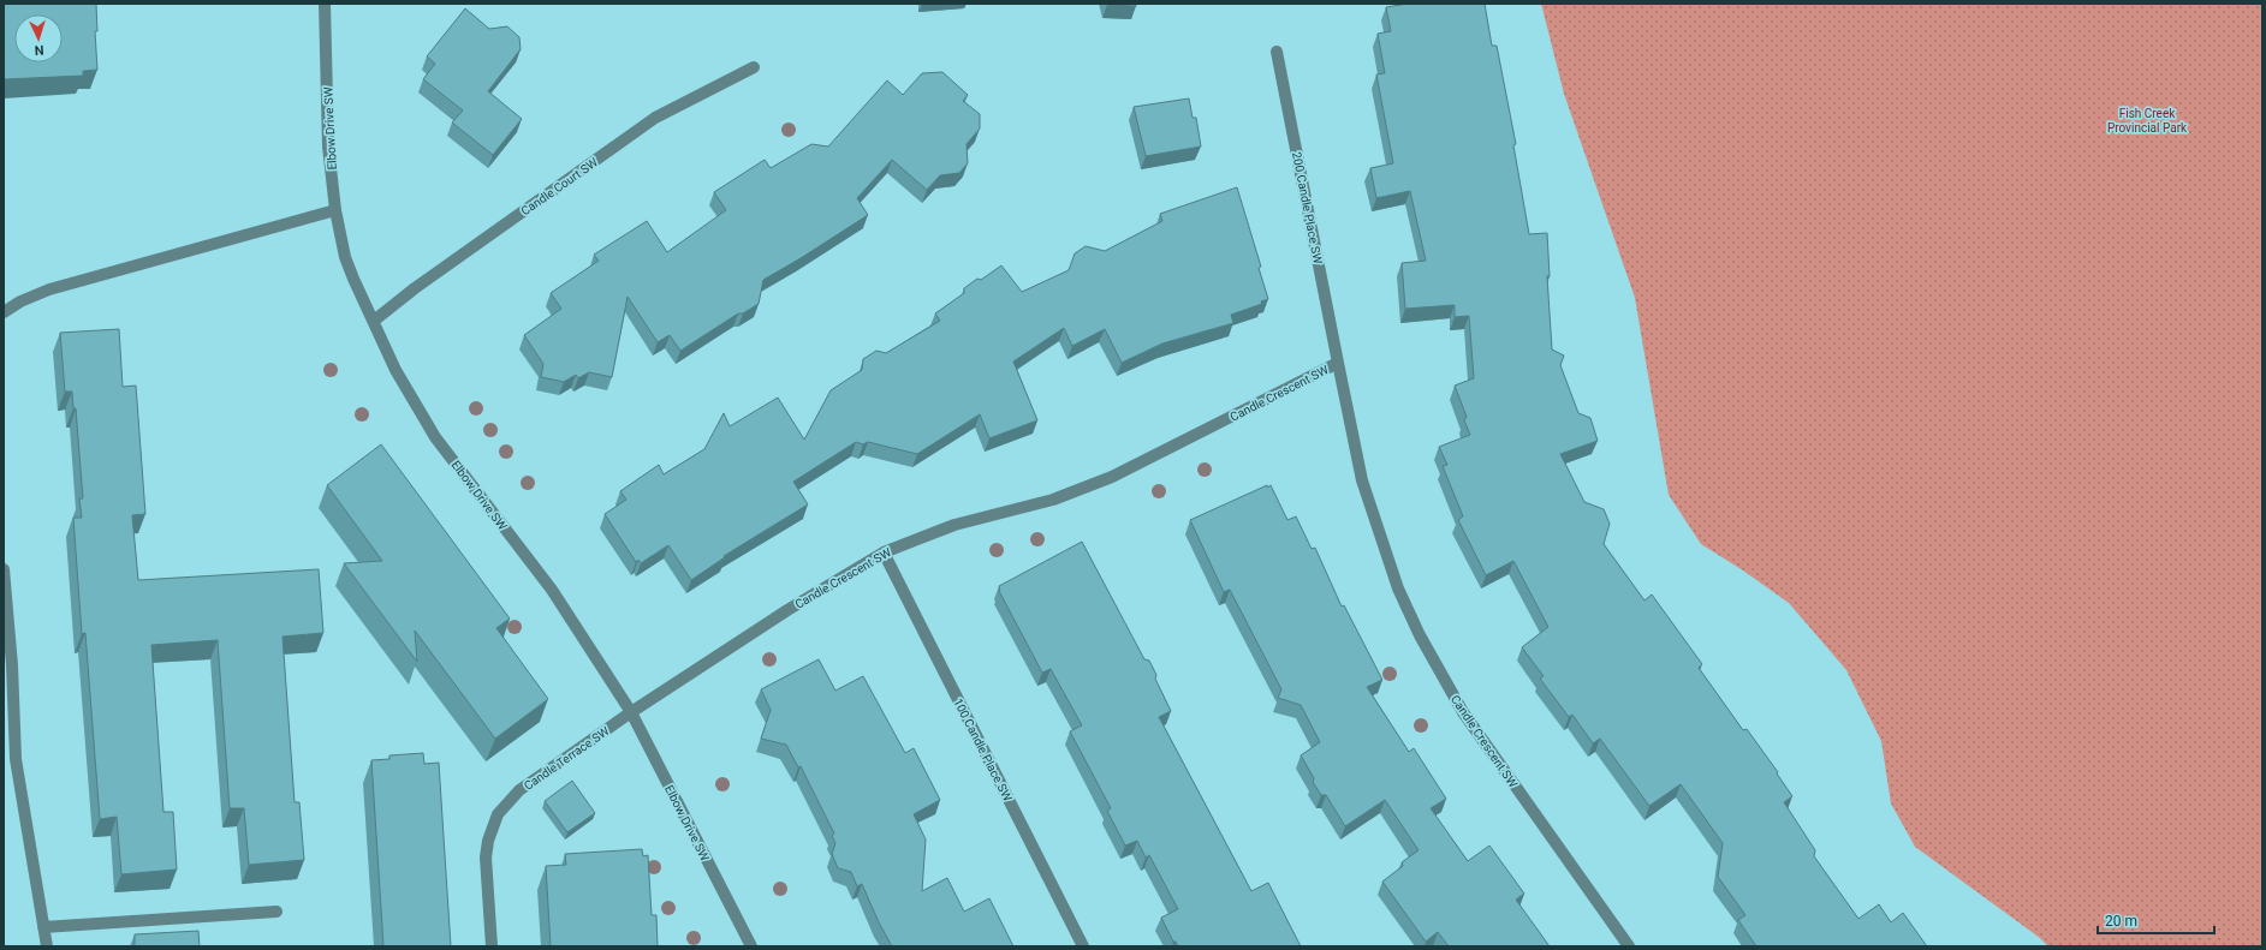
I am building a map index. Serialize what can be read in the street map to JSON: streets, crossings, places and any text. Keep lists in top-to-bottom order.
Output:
{
  "streets": {
    "street": [
      "Elbow Drive SW",
      "Candle Court SW",
      "200 Candle Place SW",
      "Candle Crescent SW",
      "100 Candle Place SW",
      "Candle Terrace SW"
    ]
  },
  "crossings": [
    ["Elbow Drive SW", "Candle Court SW"],
    ["Elbow Drive SW", "Candle Crescent SW"],
    ["Elbow Drive SW", "Candle Terrace SW"],
    ["200 Candle Place SW", "Candle Crescent SW"],
    ["Candle Crescent SW", "100 Candle Place SW"],
    ["Candle Crescent SW", "Candle Terrace SW"]
  ],
  "parks": ["Fish Creek Provincial Park"],
  "scale_bar": "20 m",
  "north": "bottom"
}
